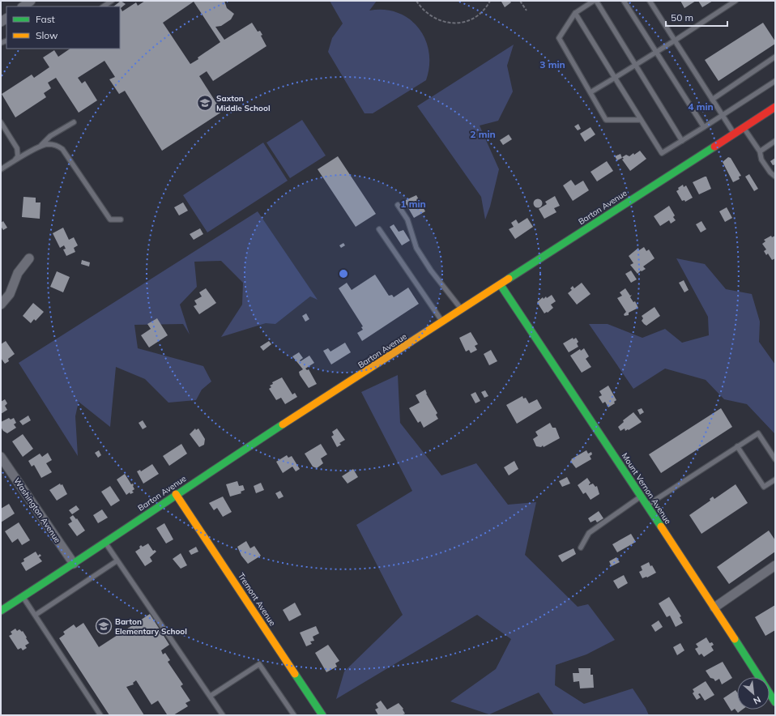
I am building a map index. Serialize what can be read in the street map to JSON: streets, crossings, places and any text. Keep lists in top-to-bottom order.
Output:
{
  "streets": {
    "street": [
      "Barton Avenue",
      "Mount Vernon Avenue",
      "Washington Avenue",
      "Tremont Avenue"
    ]
  },
  "crossings": [
    ["Barton Avenue", "Mount Vernon Avenue"],
    ["Barton Avenue", "Washington Avenue"],
    ["Barton Avenue", "Tremont Avenue"]
  ],
  "places": {
    "school or university": ["Saxton Middle School", "Barton Elementary School"]
  },
  "legend": ["Fast", "Slow"],
  "scale_bar": "50 m",
  "north": "bottom right",
  "rings": [
    "3 min",
    "4 min",
    "2 min",
    "1 min"
  ]
}
